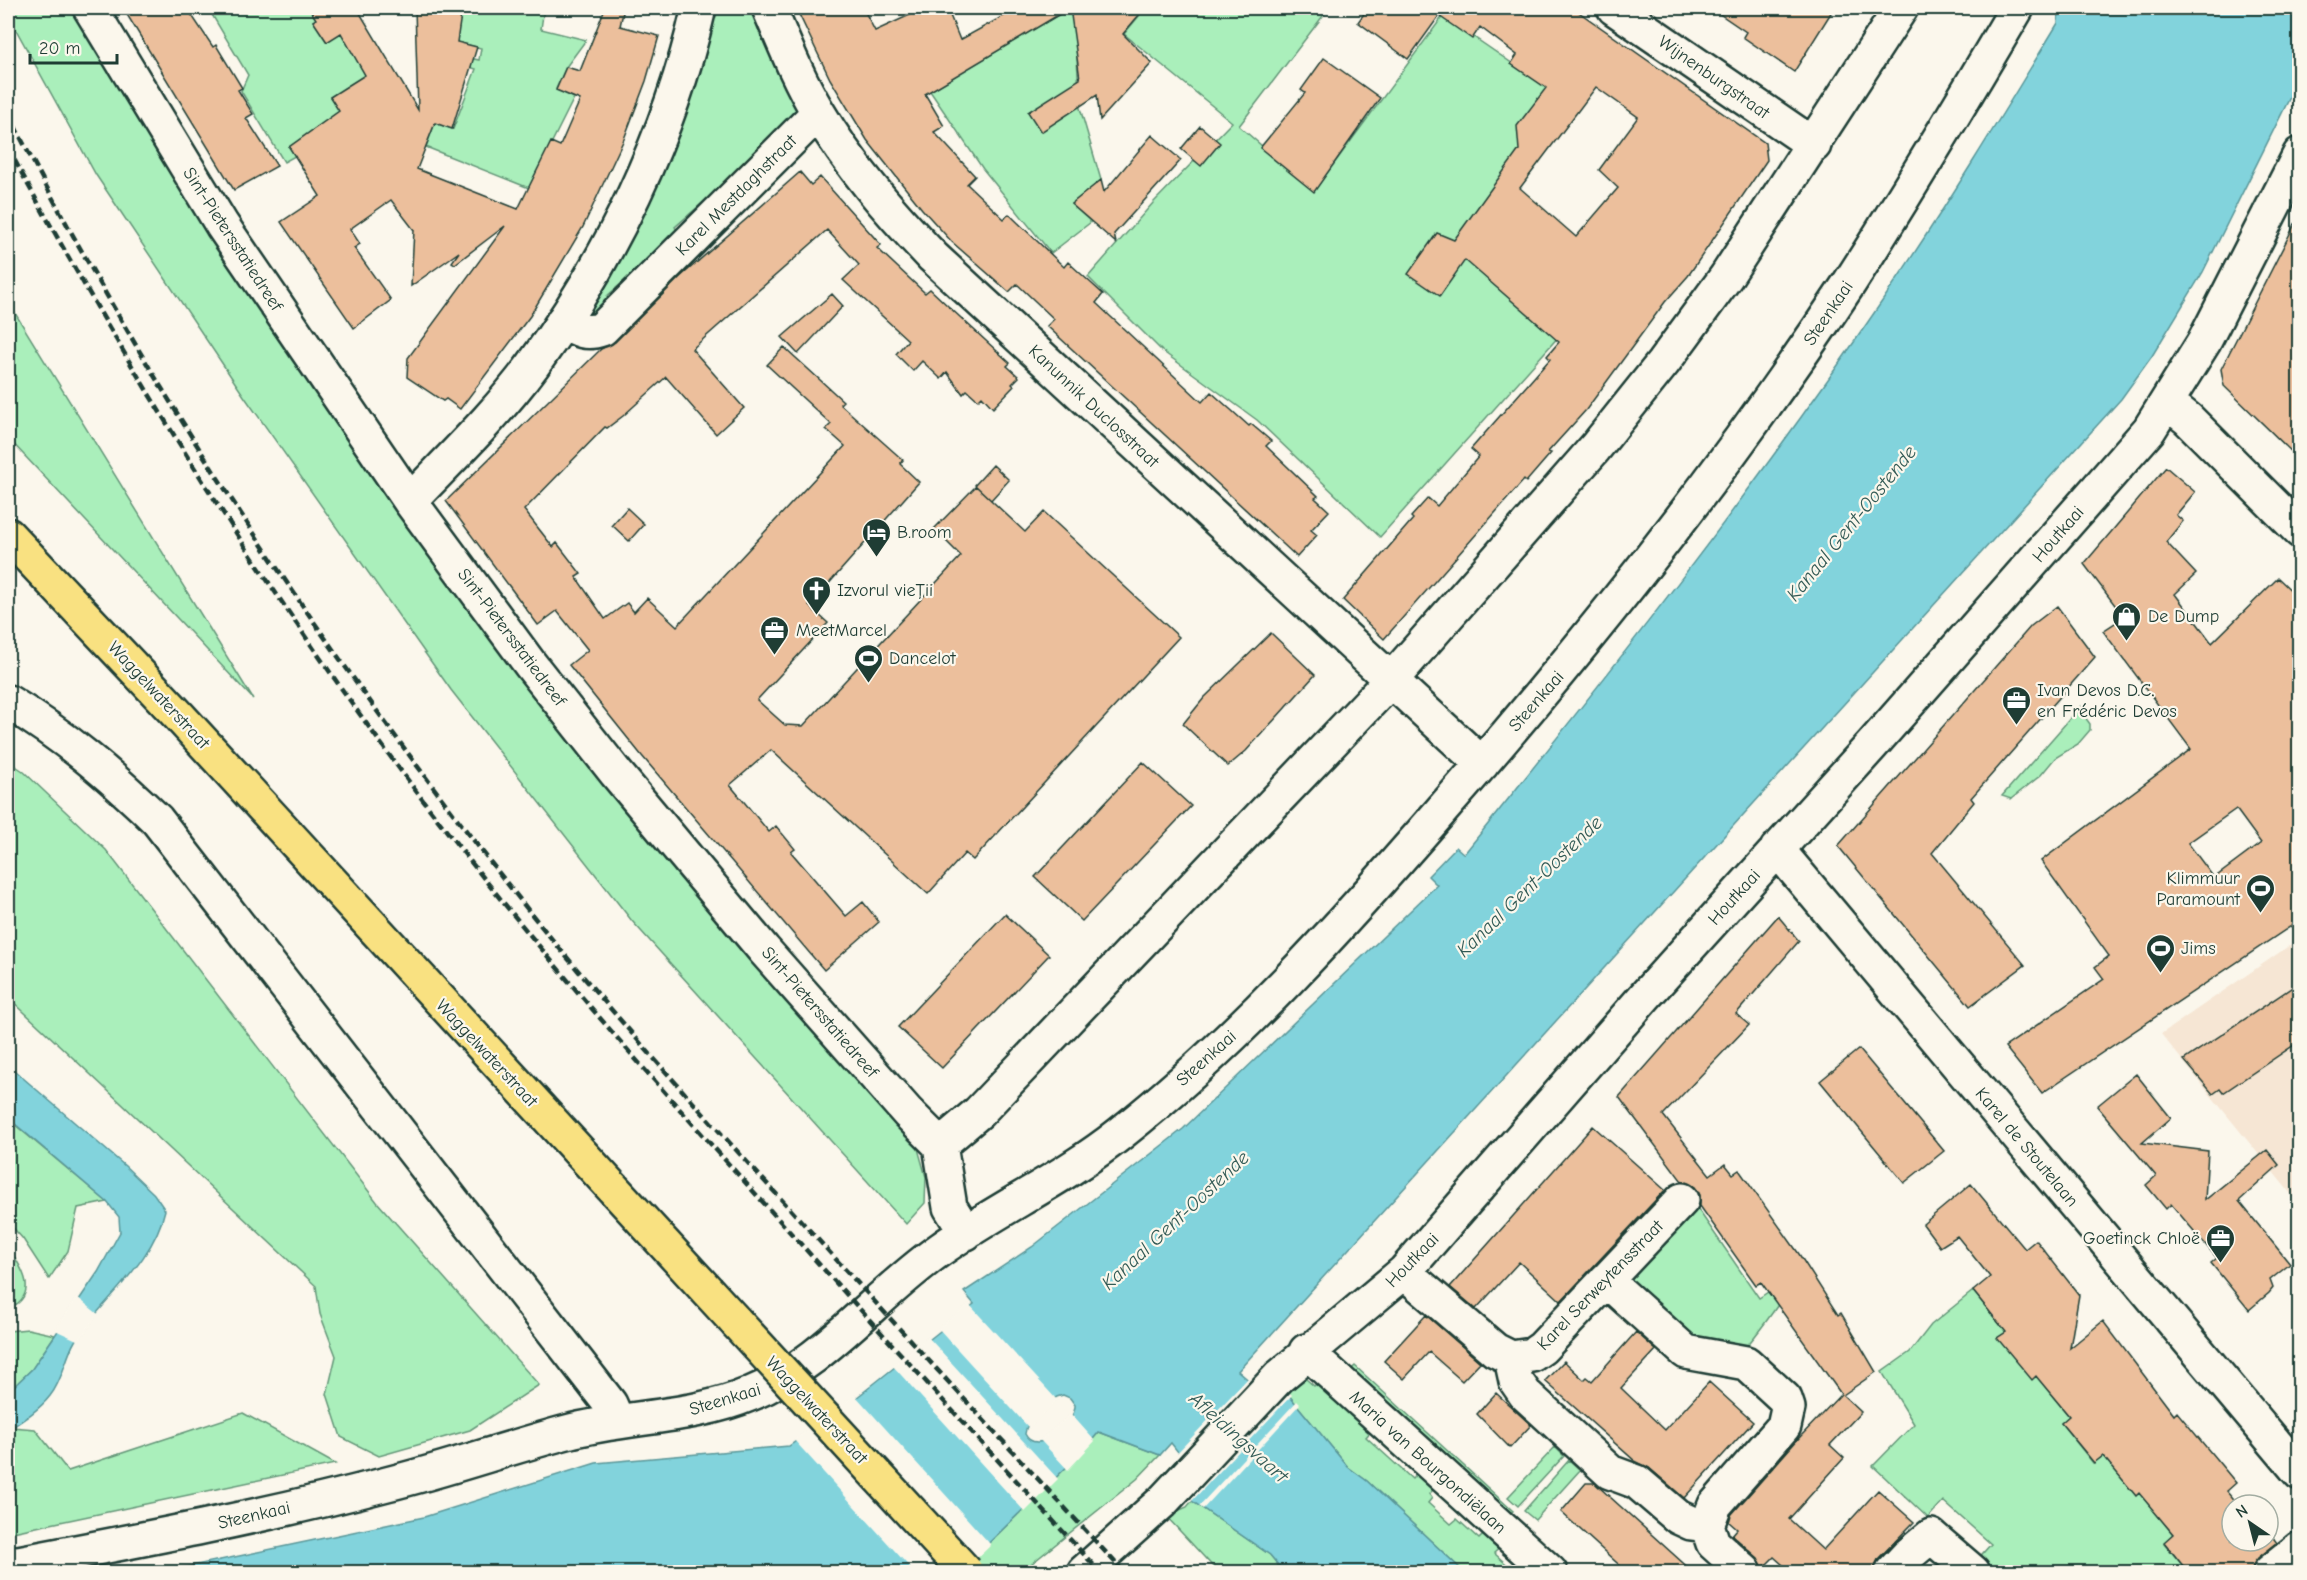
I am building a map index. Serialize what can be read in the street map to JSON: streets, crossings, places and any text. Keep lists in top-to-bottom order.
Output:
{
  "streets": {
    "main road": ["Waggelwaterstraat"],
    "street": [
      "Wijnenburgstraat",
      "Karel Mestdaghstraat",
      "Sint-Pietersstatiedreef",
      "Steenkaai",
      "Kanunnik Duclosstraat",
      "Houtkaai",
      "Karel de Stoutelaan",
      "Karel Serweytensstraat",
      "Maria van Bourgondiëlaan"
    ]
  },
  "crossings": [
    ["Karel Mestdaghstraat", "Kanunnik Duclosstraat"],
    ["Steenkaai", "Kanunnik Duclosstraat"],
    ["Houtkaai", "Karel de Stoutelaan"],
    ["Houtkaai", "Maria van Bourgondiëlaan"]
  ],
  "water": ["Kanaal Gent-Oostende", "Afleidingsvaart"],
  "places": {
    "hotel": ["B.room"],
    "church": ["Izvorul vieţii"],
    "shop": ["De Dump"],
    "office": ["MeetMarcel", "Ivan Devos D.C. en Frédéric Devos", "Goetinck Chloë"],
    "sports": ["Dancelot", "Klimmuur Paramount", "Jims"]
  },
  "scale_bar": "20 m",
  "north": "top left"
}
